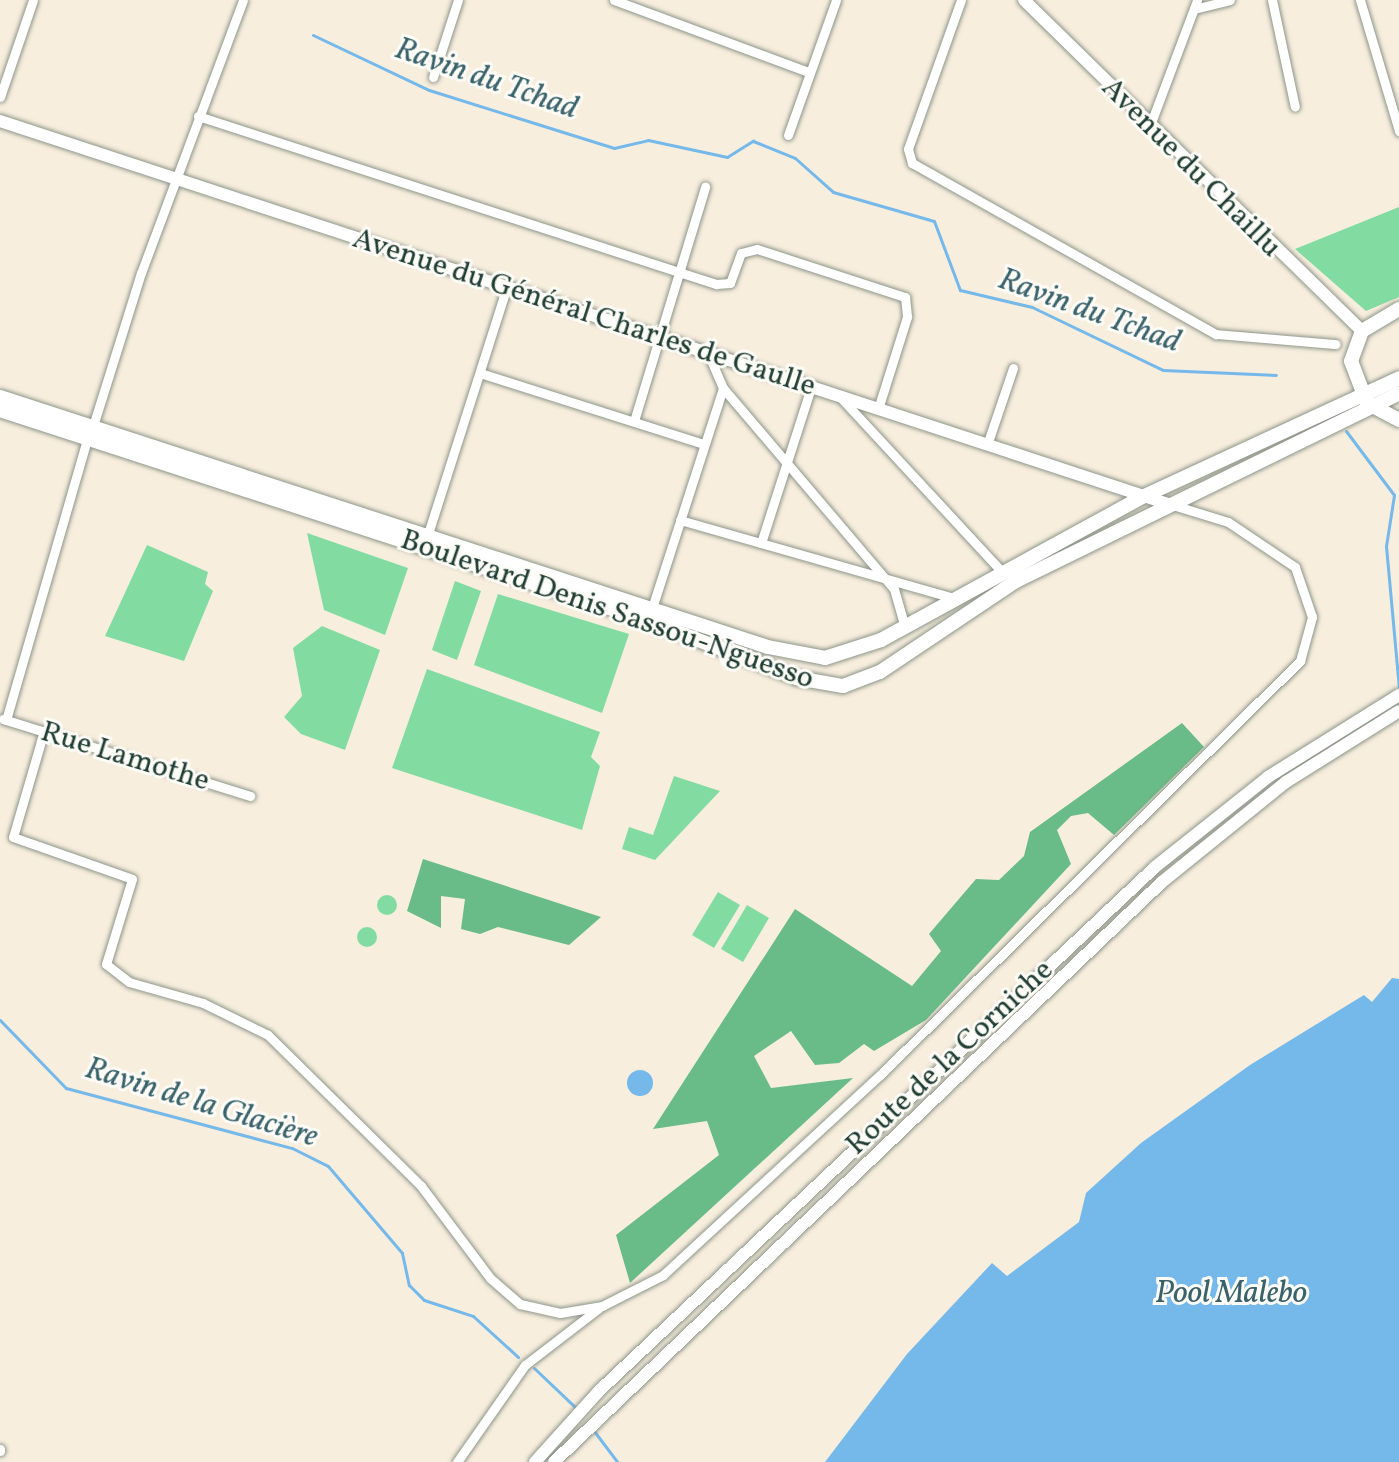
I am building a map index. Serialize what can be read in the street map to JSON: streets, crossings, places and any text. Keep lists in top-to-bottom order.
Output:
{
  "streets": {
    "main road": [
      "Avenue du Chaillu",
      "Avenue du Général Charles de Gaulle",
      "Boulevard Denis Sassou-Nguesso",
      "Route de la Corniche"
    ],
    "street": ["Rue Lamothe"]
  },
  "crossings": [
    ["Avenue du Général Charles de Gaulle", "Boulevard Denis Sassou-Nguesso"]
  ],
  "water": ["Ravin du Tchad", "Ravin de la Glacière", "Pool Malebo"]
}
